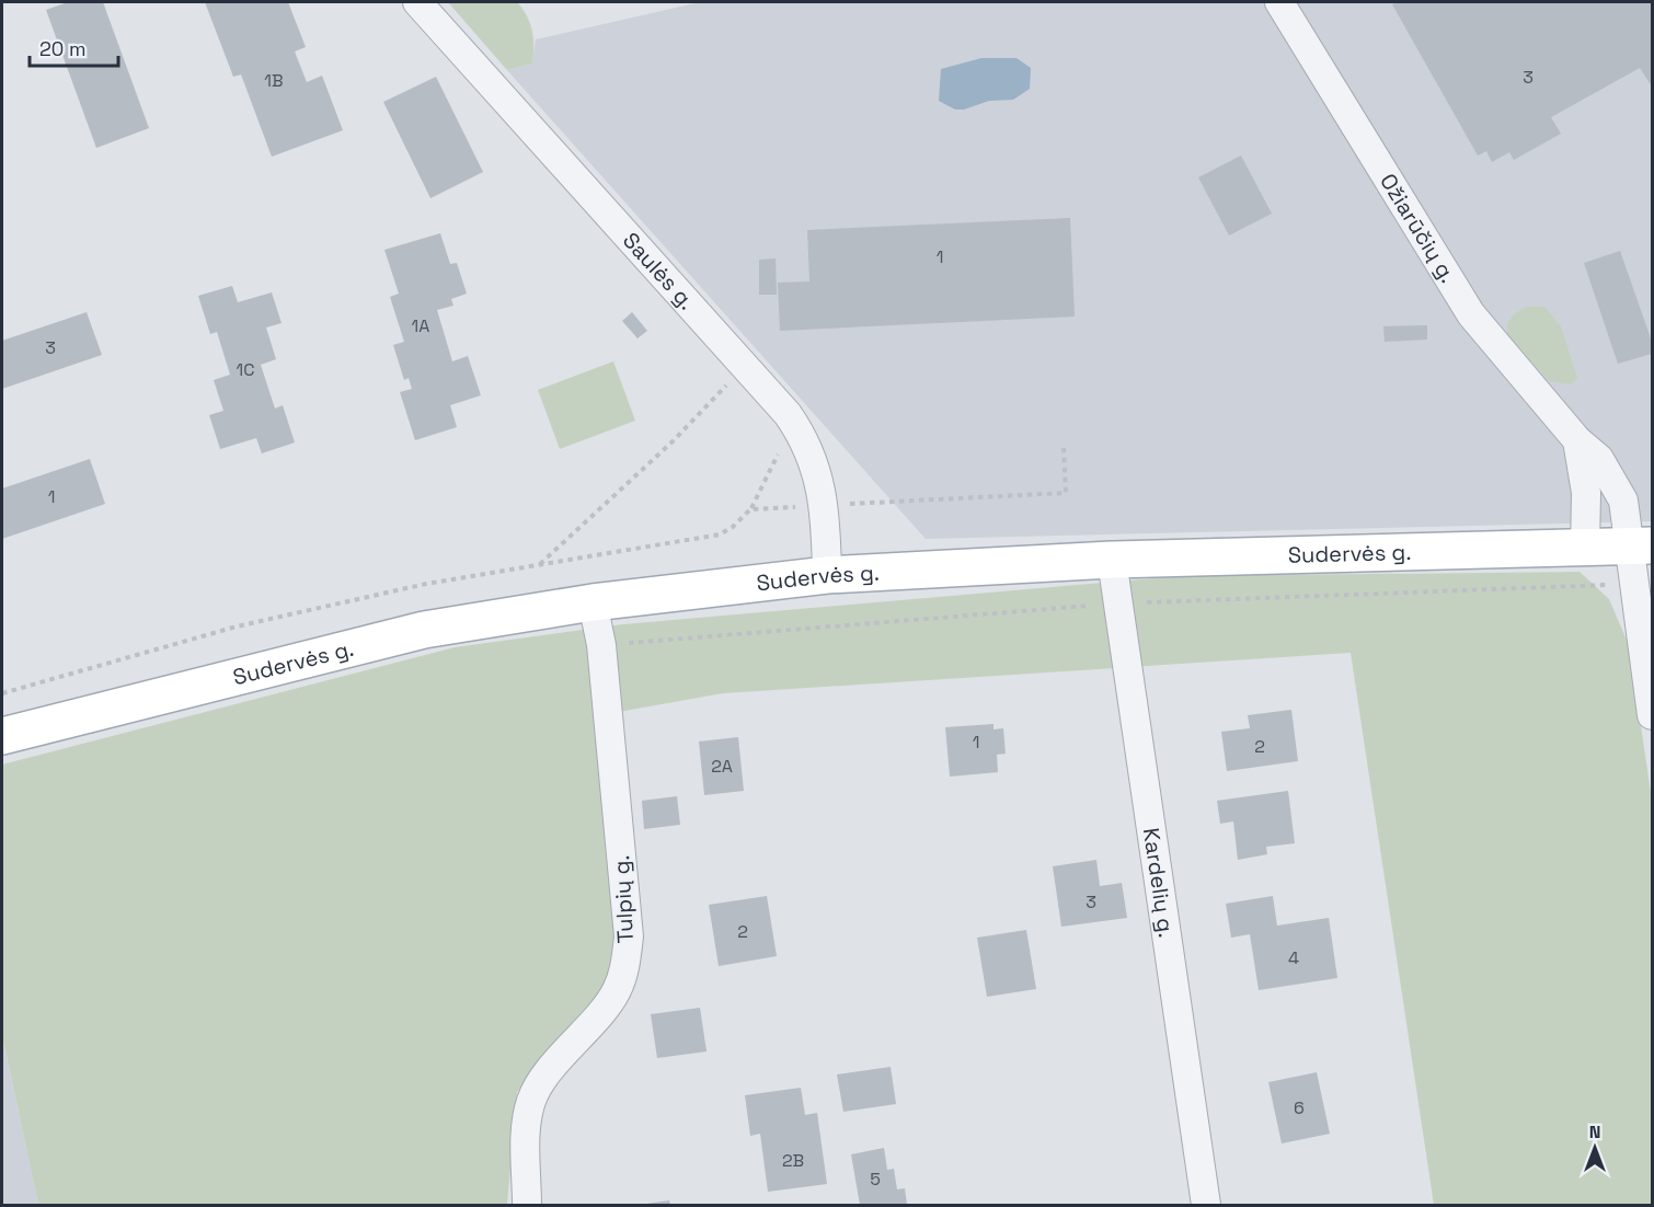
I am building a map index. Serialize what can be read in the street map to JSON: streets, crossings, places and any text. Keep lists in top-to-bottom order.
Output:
{
  "streets": {
    "main road": ["Sudervės g."],
    "street": [
      "Ožiarūčių g.",
      "Saulės g.",
      "Kardelių g.",
      "Tulpių g."
    ]
  },
  "crossings": [
    ["Ožiarūčių g.", "Sudervės g."],
    ["Saulės g.", "Sudervės g."],
    ["Sudervės g.", "Kardelių g."],
    ["Sudervės g.", "Tulpių g."]
  ],
  "house_numbers": [
    "3",
    "1B",
    "1",
    "1A",
    "3",
    "1C",
    "1",
    "1",
    "2",
    "2A",
    "3",
    "2",
    "4",
    "6",
    "2B",
    "5"
  ],
  "scale_bar": "20 m",
  "north": "top"
}
